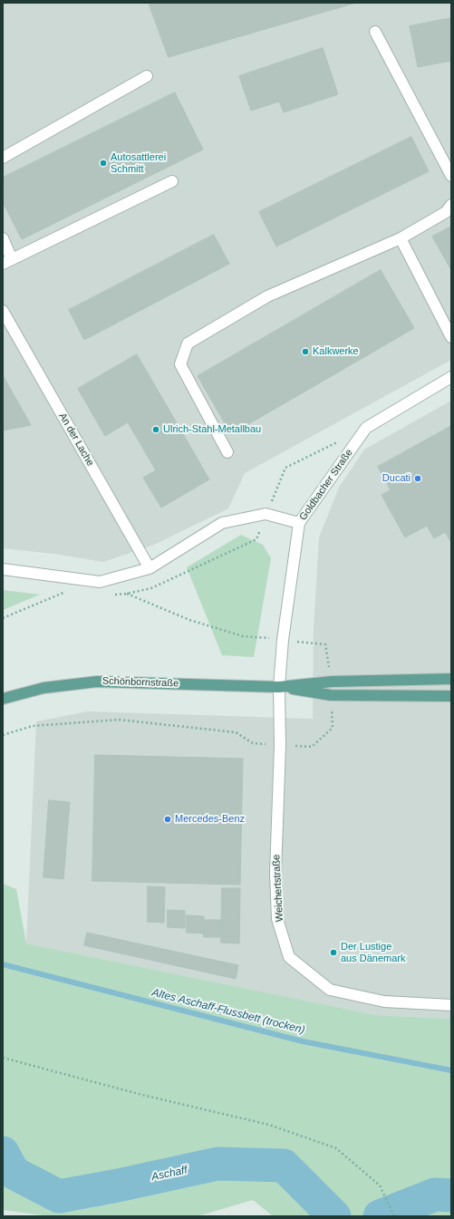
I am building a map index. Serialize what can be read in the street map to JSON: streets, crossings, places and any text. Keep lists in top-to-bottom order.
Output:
{
  "streets": {
    "main road": ["Schönbornstraße"],
    "street": ["An der Lache", "Goldbacher Straße", "Weichertstraße"]
  },
  "crossings": [
    ["Goldbacher Straße", "Schönbornstraße"],
    ["Goldbacher Straße", "Weichertstraße"],
    ["Schönbornstraße", "Weichertstraße"]
  ],
  "water": ["Altes Aschaff-Flussbett (trocken)", "Aschaff"],
  "places": [
    "Autosattlerei Schmitt",
    "Kalkwerke",
    "Ulrich-Stahl-Metallbau",
    "Ducati",
    "Mercedes-Benz",
    "Der Lustige aus Dänemark"
  ]
}
